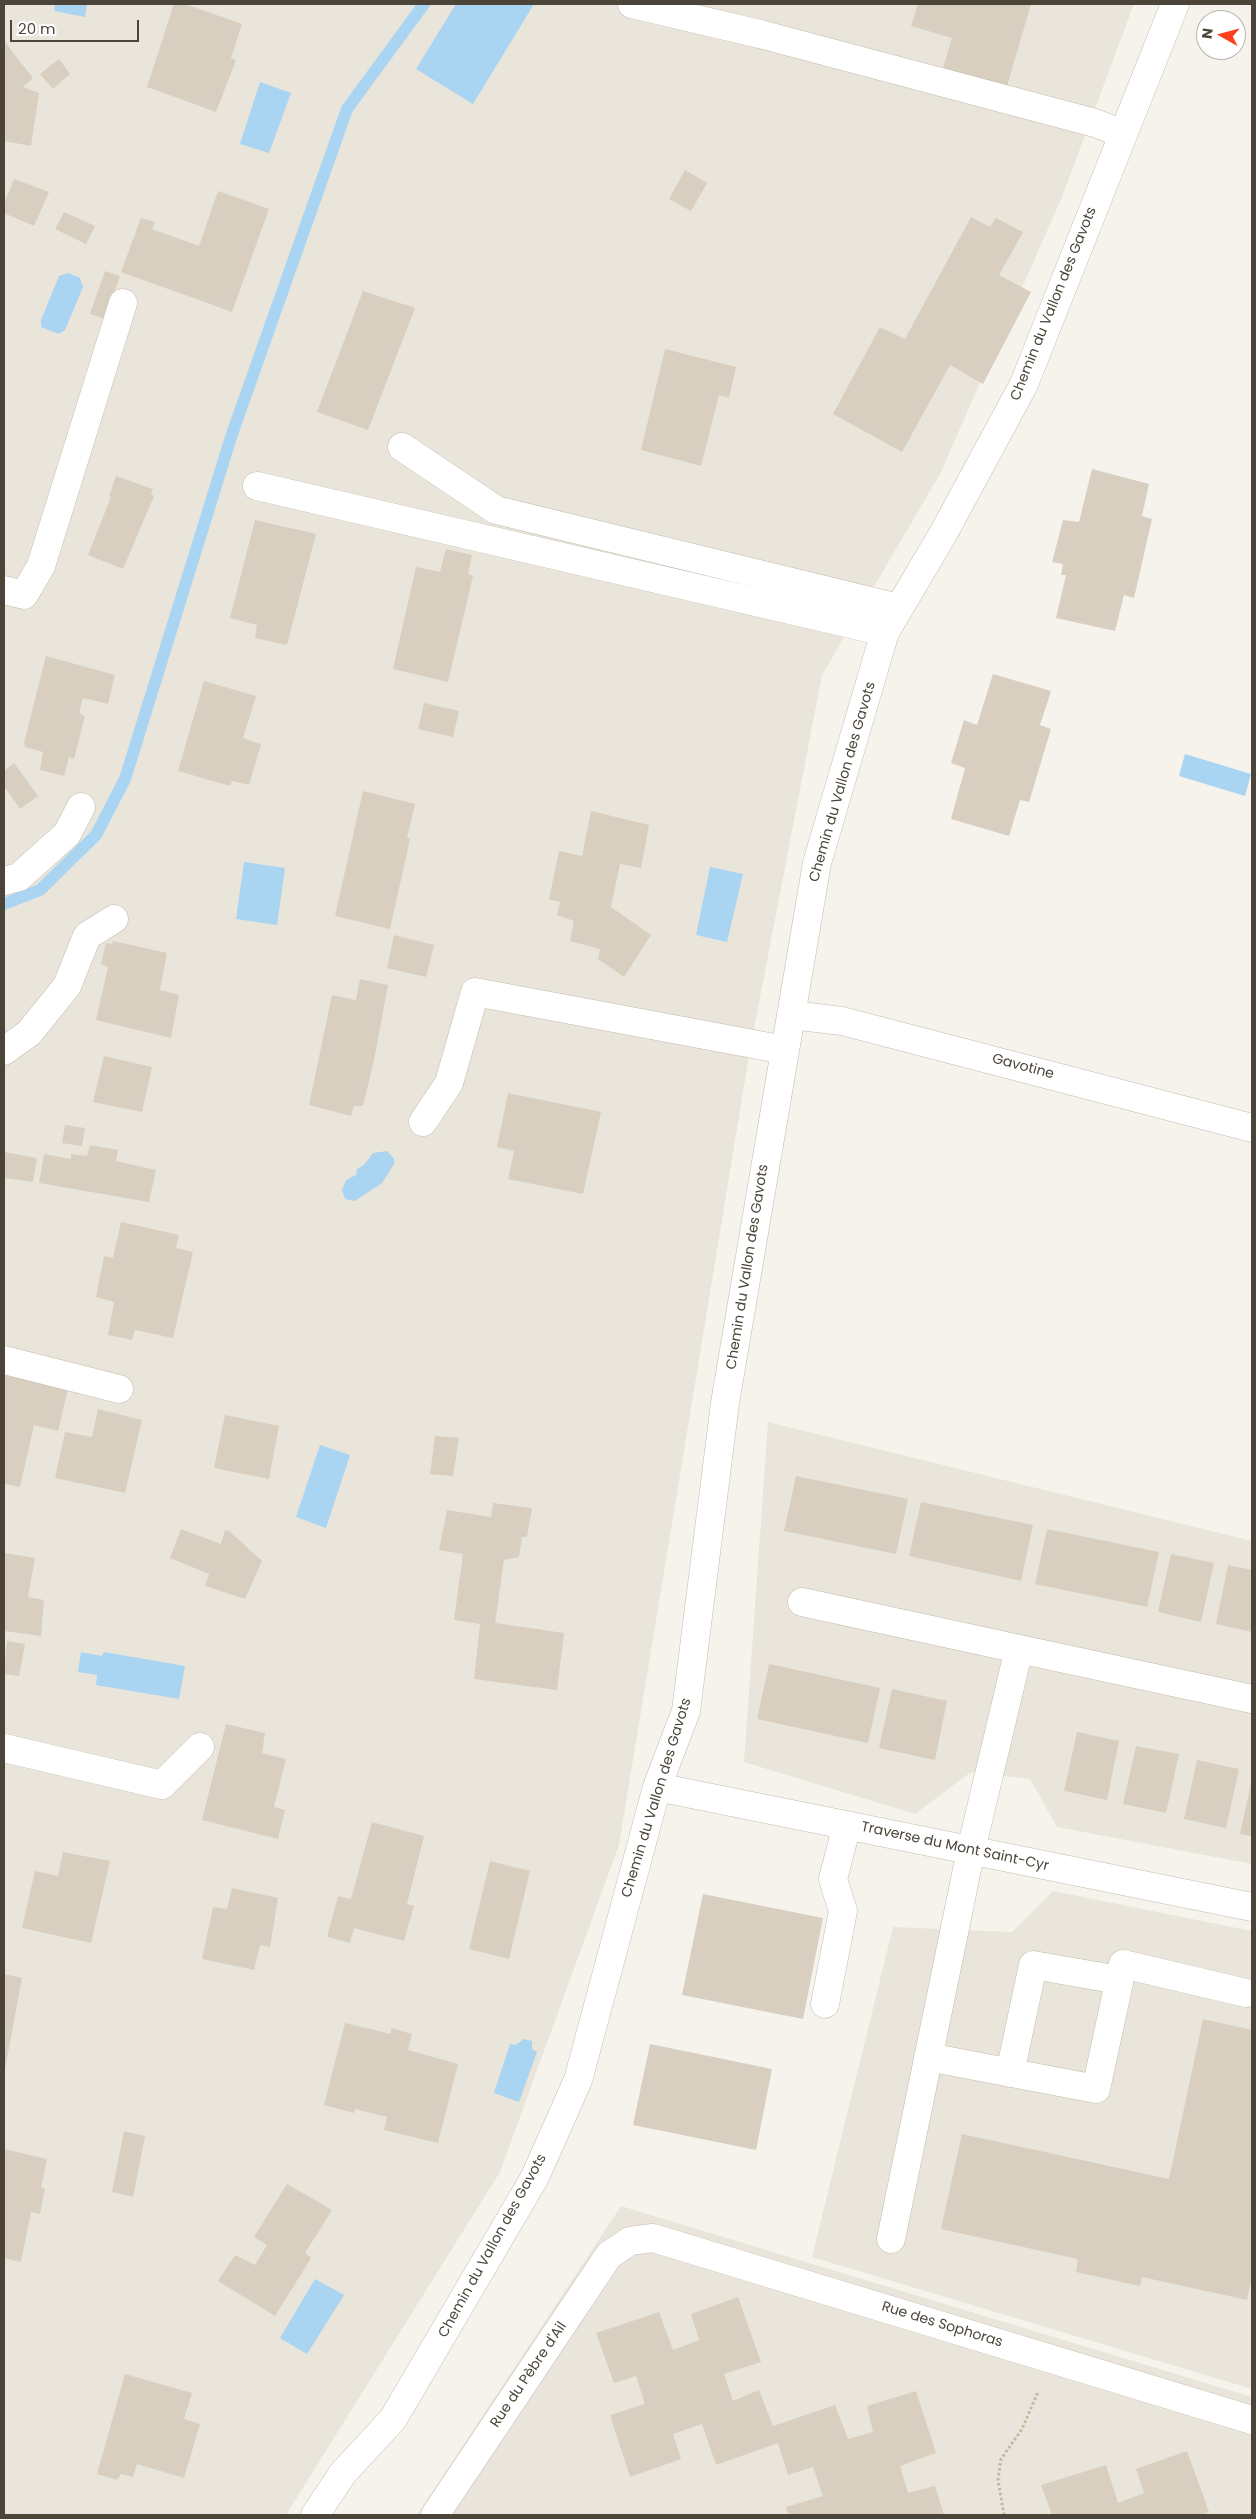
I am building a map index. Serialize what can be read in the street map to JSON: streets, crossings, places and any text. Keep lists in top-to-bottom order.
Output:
{
  "streets": {
    "street": [
      "Chemin du Vallon des Gavots",
      "Gavotine",
      "Traverse du Mont Saint-Cyr",
      "Rue des Sophoras",
      "Rue du Pèbre d'Ail"
    ]
  },
  "crossings": [
    ["Chemin du Vallon des Gavots", "Gavotine"],
    ["Chemin du Vallon des Gavots", "Traverse du Mont Saint-Cyr"],
    ["Rue des Sophoras", "Rue du Pèbre d'Ail"]
  ],
  "scale_bar": "20 m",
  "north": "left"
}
